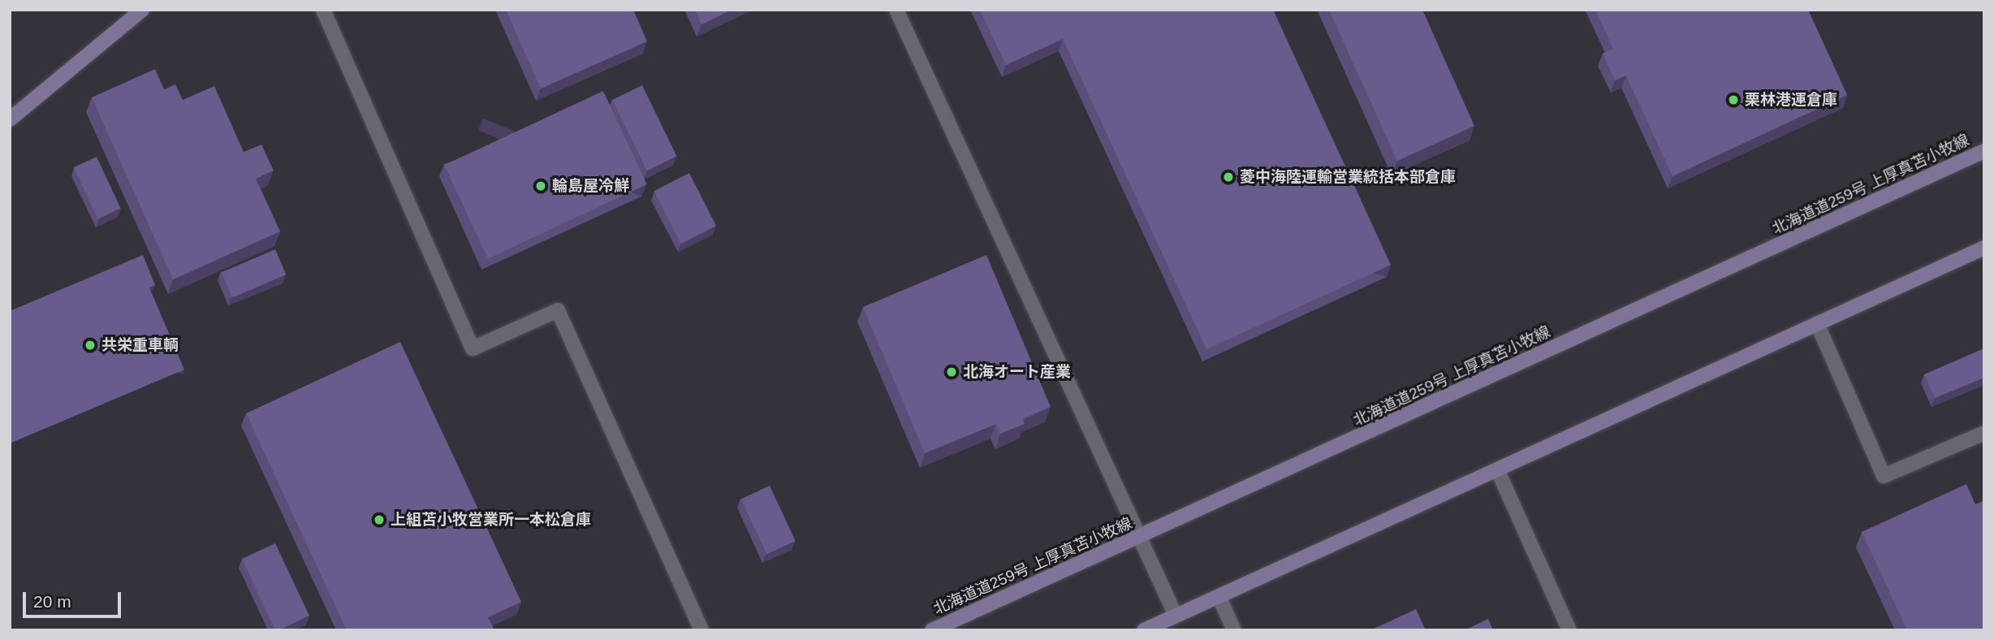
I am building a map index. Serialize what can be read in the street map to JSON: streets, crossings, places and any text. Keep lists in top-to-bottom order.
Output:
{
  "streets": {
    "main road": ["北海道道259号 上厚真苫小牧線"]
  },
  "places": [
    "栗林港運倉庫",
    "菱中海陸運輸営業統括本部倉庫",
    "輪島屋冷鮮",
    "共栄重車輌",
    "北海オート産業",
    "上組苫小牧営業所一本松倉庫"
  ],
  "scale_bar": "20 m"
}
